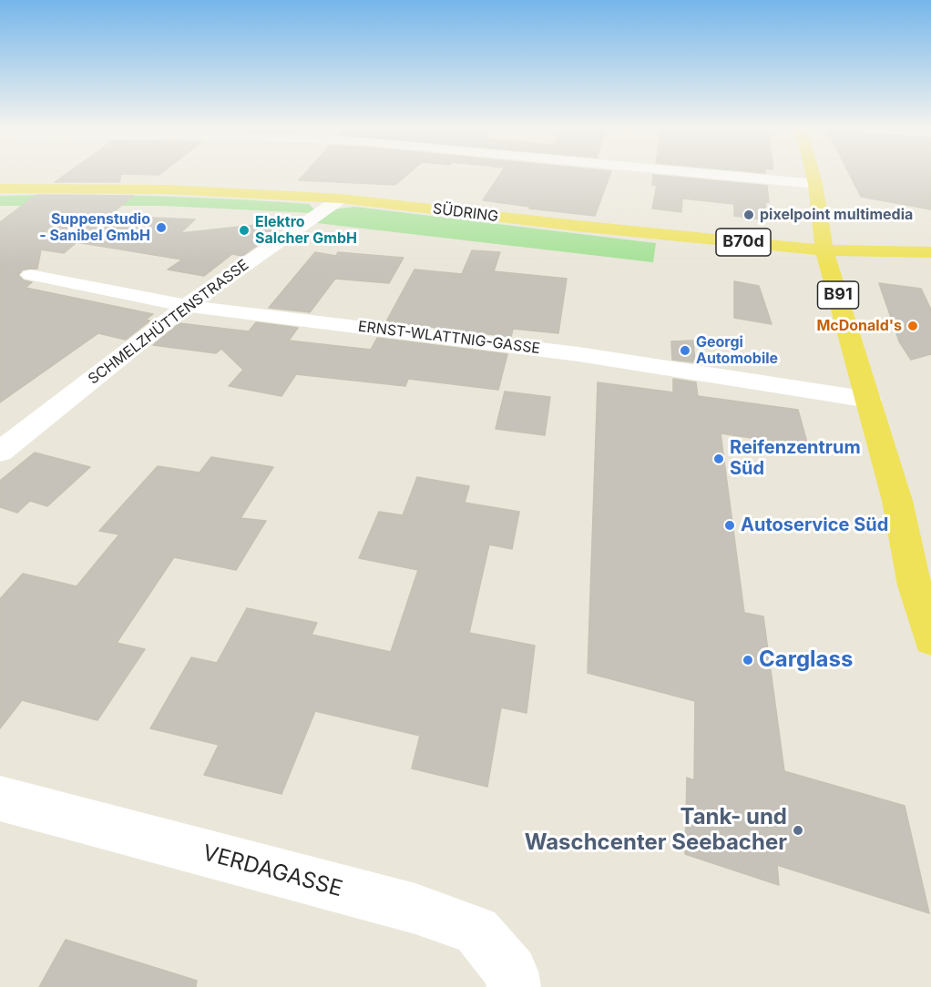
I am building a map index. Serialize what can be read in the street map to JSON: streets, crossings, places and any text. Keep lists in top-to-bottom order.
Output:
{
  "streets": {
    "main road": ["SÜDRING", "B70d", "B91"],
    "street": ["SCHMELZHÜTTENSTRASSE", "ERNST-WLATTNIG-GASSE", "VERDAGASSE"]
  },
  "crossings": [
    ["SÜDRING", "B91"],
    ["SÜDRING", "SCHMELZHÜTTENSTRASSE"],
    ["B91", "ERNST-WLATTNIG-GASSE"],
    ["SCHMELZHÜTTENSTRASSE", "ERNST-WLATTNIG-GASSE"]
  ],
  "places": [
    "pixelpoint multimedia",
    "Suppenstudio - Sanibel GmbH",
    "Elektro Salcher GmbH",
    "McDonald's",
    "Georgi Automobile",
    "Reifenzentrum Süd",
    "Autoservice Süd",
    "Carglass",
    "Tank- und Waschcenter Seebacher"
  ]
}
